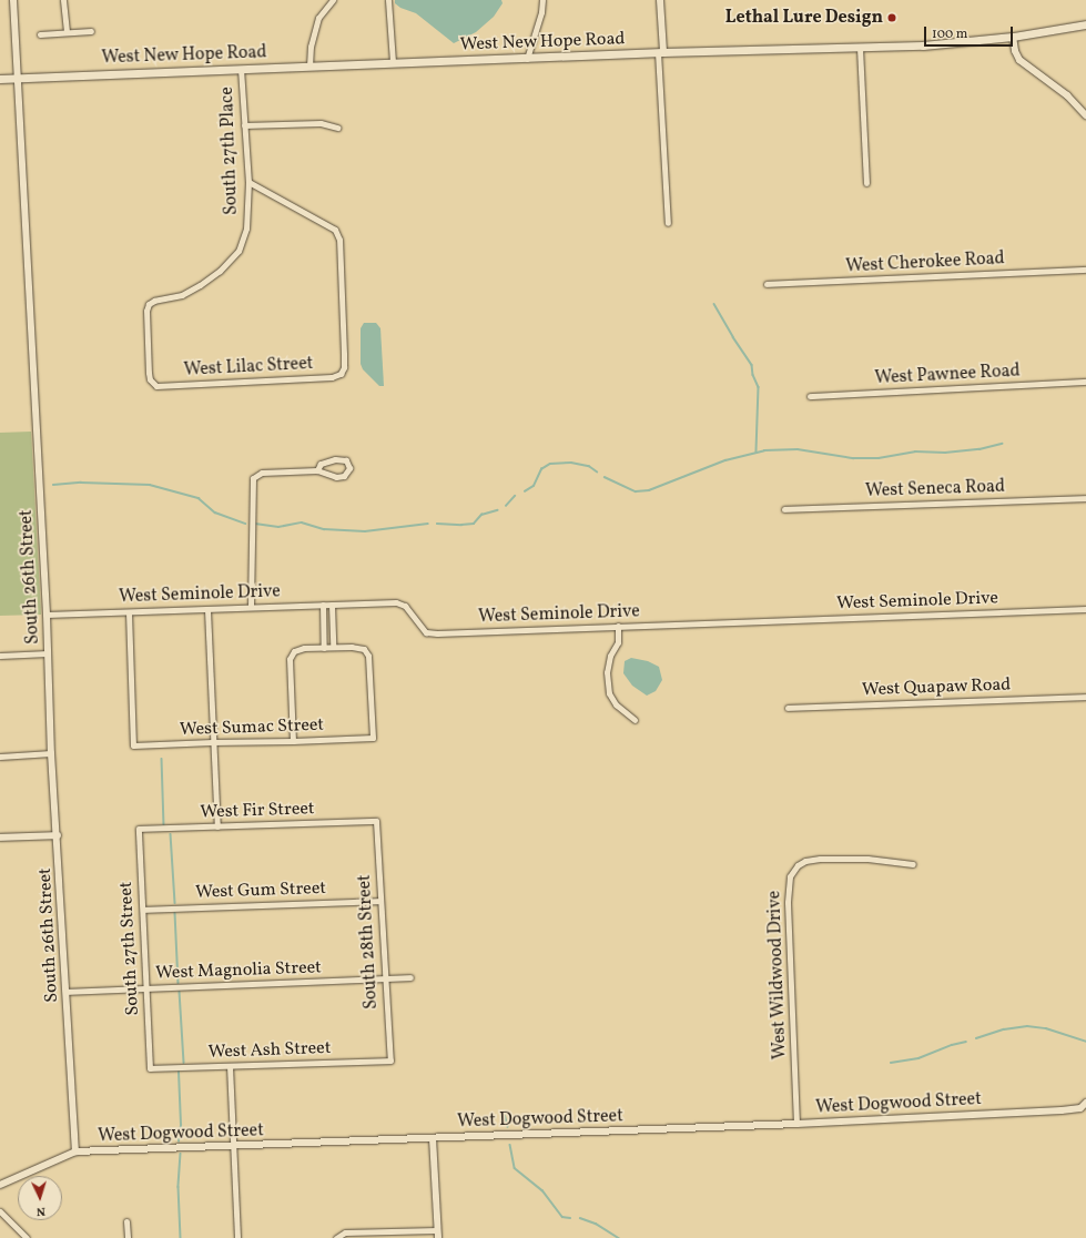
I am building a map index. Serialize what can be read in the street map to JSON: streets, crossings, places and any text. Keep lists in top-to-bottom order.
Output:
{
  "streets": {
    "main road": ["West New Hope Road"],
    "street": [
      "South 27th Place",
      "West Cherokee Road",
      "West Lilac Street",
      "West Pawnee Road",
      "West Seneca Road",
      "South 26th Street",
      "West Seminole Drive",
      "West Quapaw Road",
      "West Sumac Street",
      "West Fir Street",
      "West Gum Street",
      "South 28th Street",
      "South 27th Street",
      "West Magnolia Street",
      "West Wildwood Drive",
      "West Ash Street",
      "West Dogwood Street"
    ]
  },
  "crossings": [
    ["West New Hope Road", "South 27th Place"],
    ["West New Hope Road", "South 26th Street"],
    ["South 27th Place", "West Lilac Street"],
    ["South 26th Street", "West Seminole Drive"],
    ["South 26th Street", "West Magnolia Street"],
    ["South 26th Street", "West Dogwood Street"],
    ["West Seminole Drive", "West Sumac Street"],
    ["West Fir Street", "South 28th Street"],
    ["West Fir Street", "South 27th Street"],
    ["West Gum Street", "South 28th Street"],
    ["West Gum Street", "South 27th Street"],
    ["South 28th Street", "West Magnolia Street"],
    ["South 28th Street", "West Ash Street"],
    ["South 27th Street", "West Magnolia Street"],
    ["South 27th Street", "West Ash Street"],
    ["West Wildwood Drive", "West Dogwood Street"]
  ],
  "places": ["Lethal Lure Design"],
  "scale_bar": "100 m",
  "north": "bottom"
}
